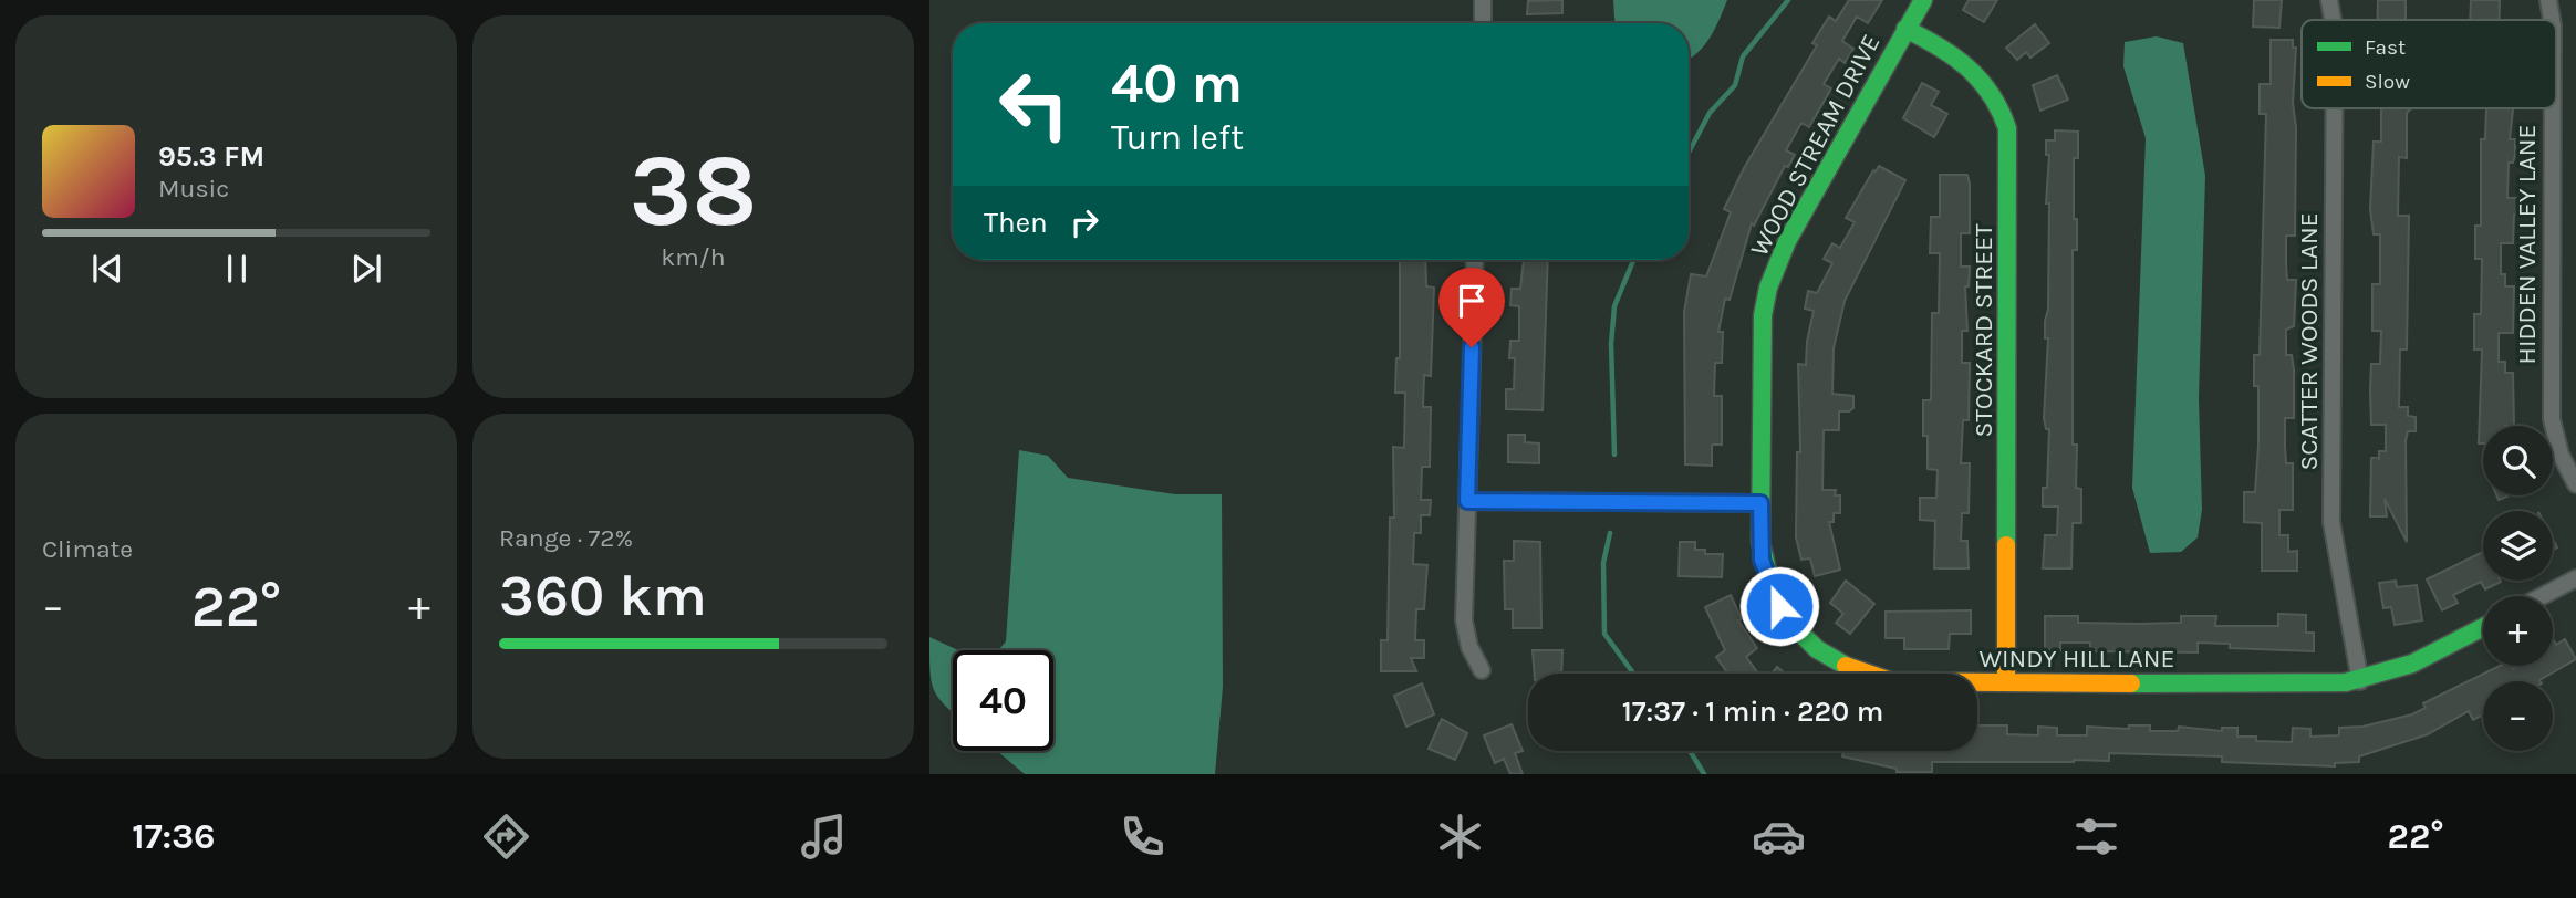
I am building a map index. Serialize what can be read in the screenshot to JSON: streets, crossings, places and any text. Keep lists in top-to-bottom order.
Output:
{
  "streets": {
    "street": [
      "WOOD STREAM DRIVE",
      "HIDDEN VALLEY LANE",
      "STOCKARD STREET",
      "SCATTER WOODS LANE",
      "WINDY HILL LANE"
    ]
  },
  "crossings": [
    ["WOOD STREAM DRIVE", "STOCKARD STREET"],
    ["WOOD STREAM DRIVE", "WINDY HILL LANE"],
    ["STOCKARD STREET", "WINDY HILL LANE"],
    ["SCATTER WOODS LANE", "WINDY HILL LANE"]
  ],
  "legend": ["Fast", "Slow"],
  "page": {
    "tile": [
      ["38", "km/h"],
      "Climate",
      ["Range · 72%", "360 km"]
    ],
    "turn": ["40 m", "Turn left"],
    "song": ["95.3 FM", "Music"],
    "then": "Then",
    "map_buttons": ["+", "−"],
    "heat": ["−", "22°", "+"],
    "limit": "40",
    "trip": "17:37 · 1 min · 220 m",
    "tabs": ["17:36", "22°"]
  }
}
